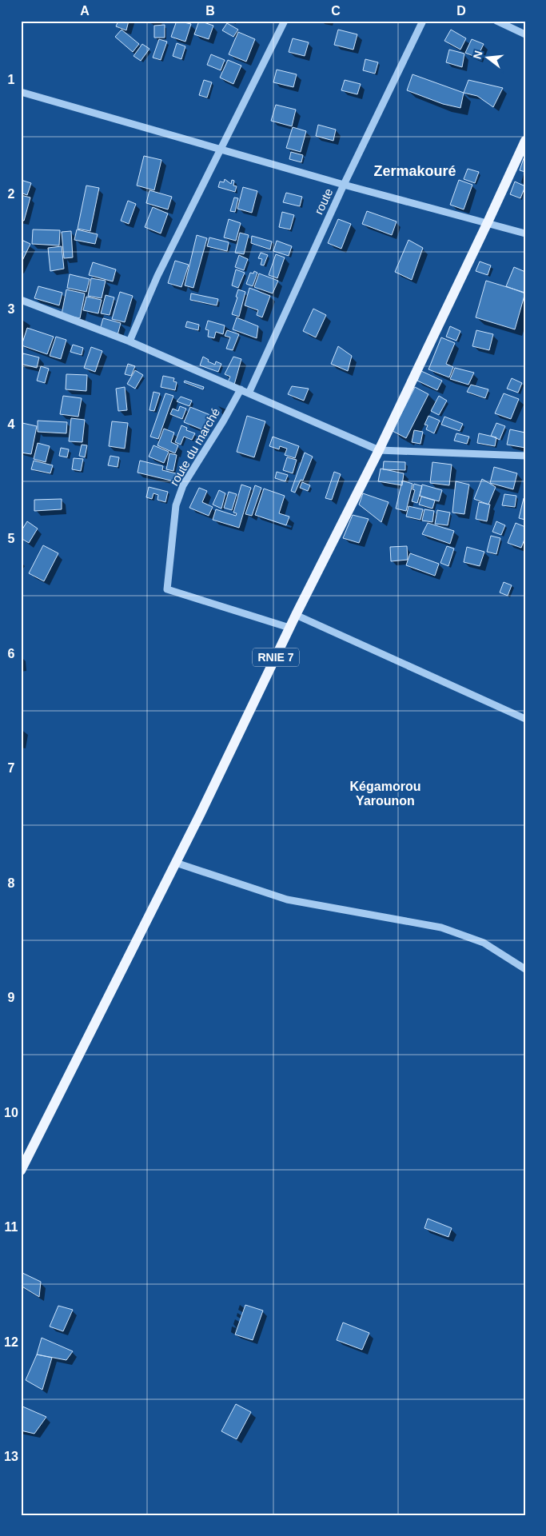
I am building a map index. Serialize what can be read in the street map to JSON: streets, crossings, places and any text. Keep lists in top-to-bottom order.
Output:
{
  "streets": {
    "main road": ["RNIE 7"],
    "street": ["route", "route du marché"]
  },
  "crossings": [
    ["route du marché", "RNIE 7"]
  ],
  "districts": ["Zermakouré", "Kégamorou Yarounon"],
  "north": "left",
  "grid": {
    "columns": [
      "A",
      "B",
      "C",
      "D"
    ],
    "rows": [
      "1",
      "2",
      "3",
      "4",
      "5",
      "6",
      "7",
      "8",
      "9",
      "10",
      "11",
      "12",
      "13"
    ]
  }
}
